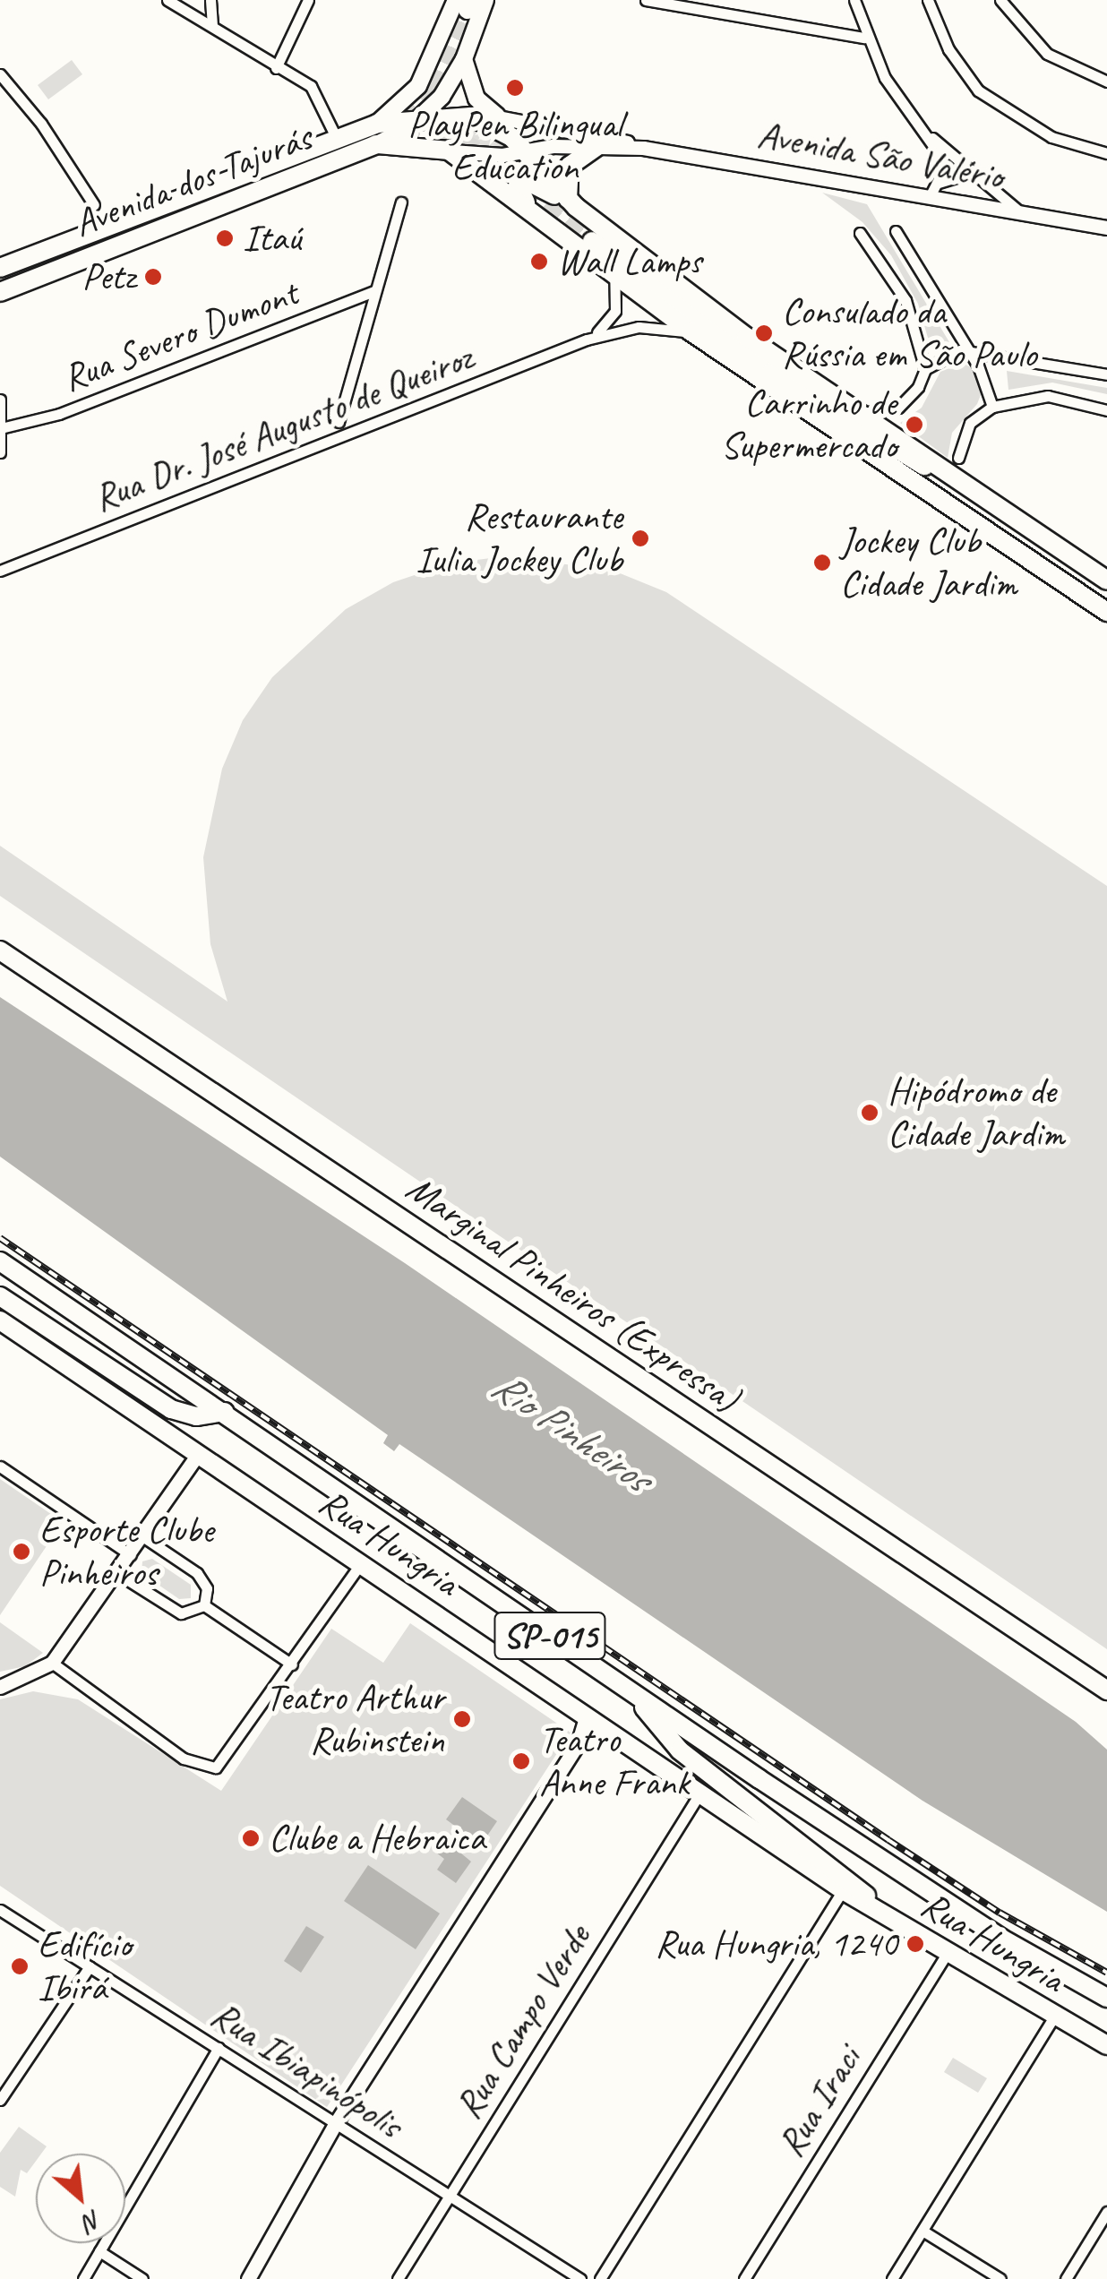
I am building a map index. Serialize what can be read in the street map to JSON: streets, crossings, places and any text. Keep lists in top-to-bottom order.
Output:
{
  "streets": {
    "highway": [
      "Avenida dos Tajurás",
      "Marginal Pinheiros (Expressa)",
      "Rua Hungria",
      "SP-015"
    ],
    "street": [
      "Avenida São Valério",
      "Rua Severo Dumont",
      "Rua Dr. José Augusto de Queiroz",
      "Rua Campo Verde",
      "Rua Ibiapinópolis",
      "Rua Iraci"
    ]
  },
  "crossings": [
    ["Avenida São Valério", "Avenida dos Tajurás"],
    ["Rua Hungria", "Rua Campo Verde"],
    ["Rua Hungria", "Rua Iraci"],
    ["Rua Campo Verde", "Rua Ibiapinópolis"]
  ],
  "water": ["Rio Pinheiros"],
  "places": [
    "PlayPen Bilingual Education",
    "Itaú",
    "Wall Lamps",
    "Petz",
    "Consulado da Rússia em São Paulo",
    "Carrinho de Supermercado",
    "Restaurante Iulia Jockey Club",
    "Jockey Club Cidade Jardim",
    "Hipódromo de Cidade Jardim",
    "Esporte Clube Pinheiros",
    "Teatro Arthur Rubinstein",
    "Teatro Anne Frank",
    "Clube a Hebraica",
    "Rua Hungria, 1240",
    "Edifício Ibirá"
  ],
  "north": "bottom right"
}
